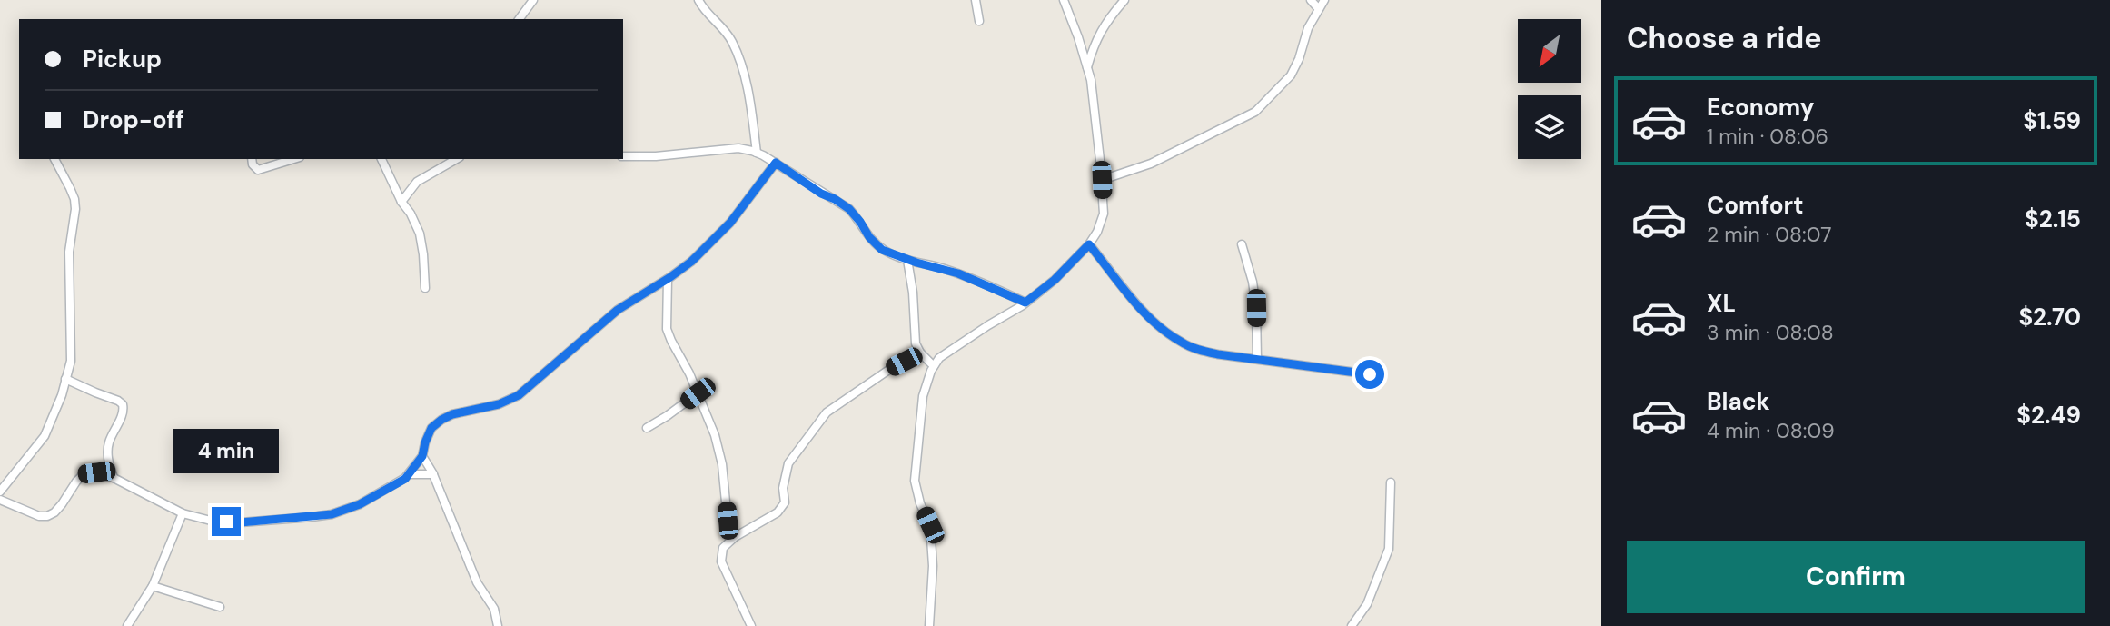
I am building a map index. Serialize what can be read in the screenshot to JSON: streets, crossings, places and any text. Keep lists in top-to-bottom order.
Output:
{
  "north": "bottom left",
  "page": {
    "heading": "Choose a ride",
    "banner": ["Pickup", "Drop-off"],
    "list": [
      {
        "name": "Economy",
        "note": "1 min · 08:06",
        "value": "$1.59"
      },
      {
        "name": "Comfort",
        "note": "2 min · 08:07",
        "value": "$2.15"
      },
      {
        "name": "XL",
        "note": "3 min · 08:08",
        "value": "$2.70"
      },
      {
        "name": "Black",
        "note": "4 min · 08:09",
        "value": "$2.49"
      }
    ],
    "bubble": "4 min",
    "buttons": "Confirm"
  }
}
